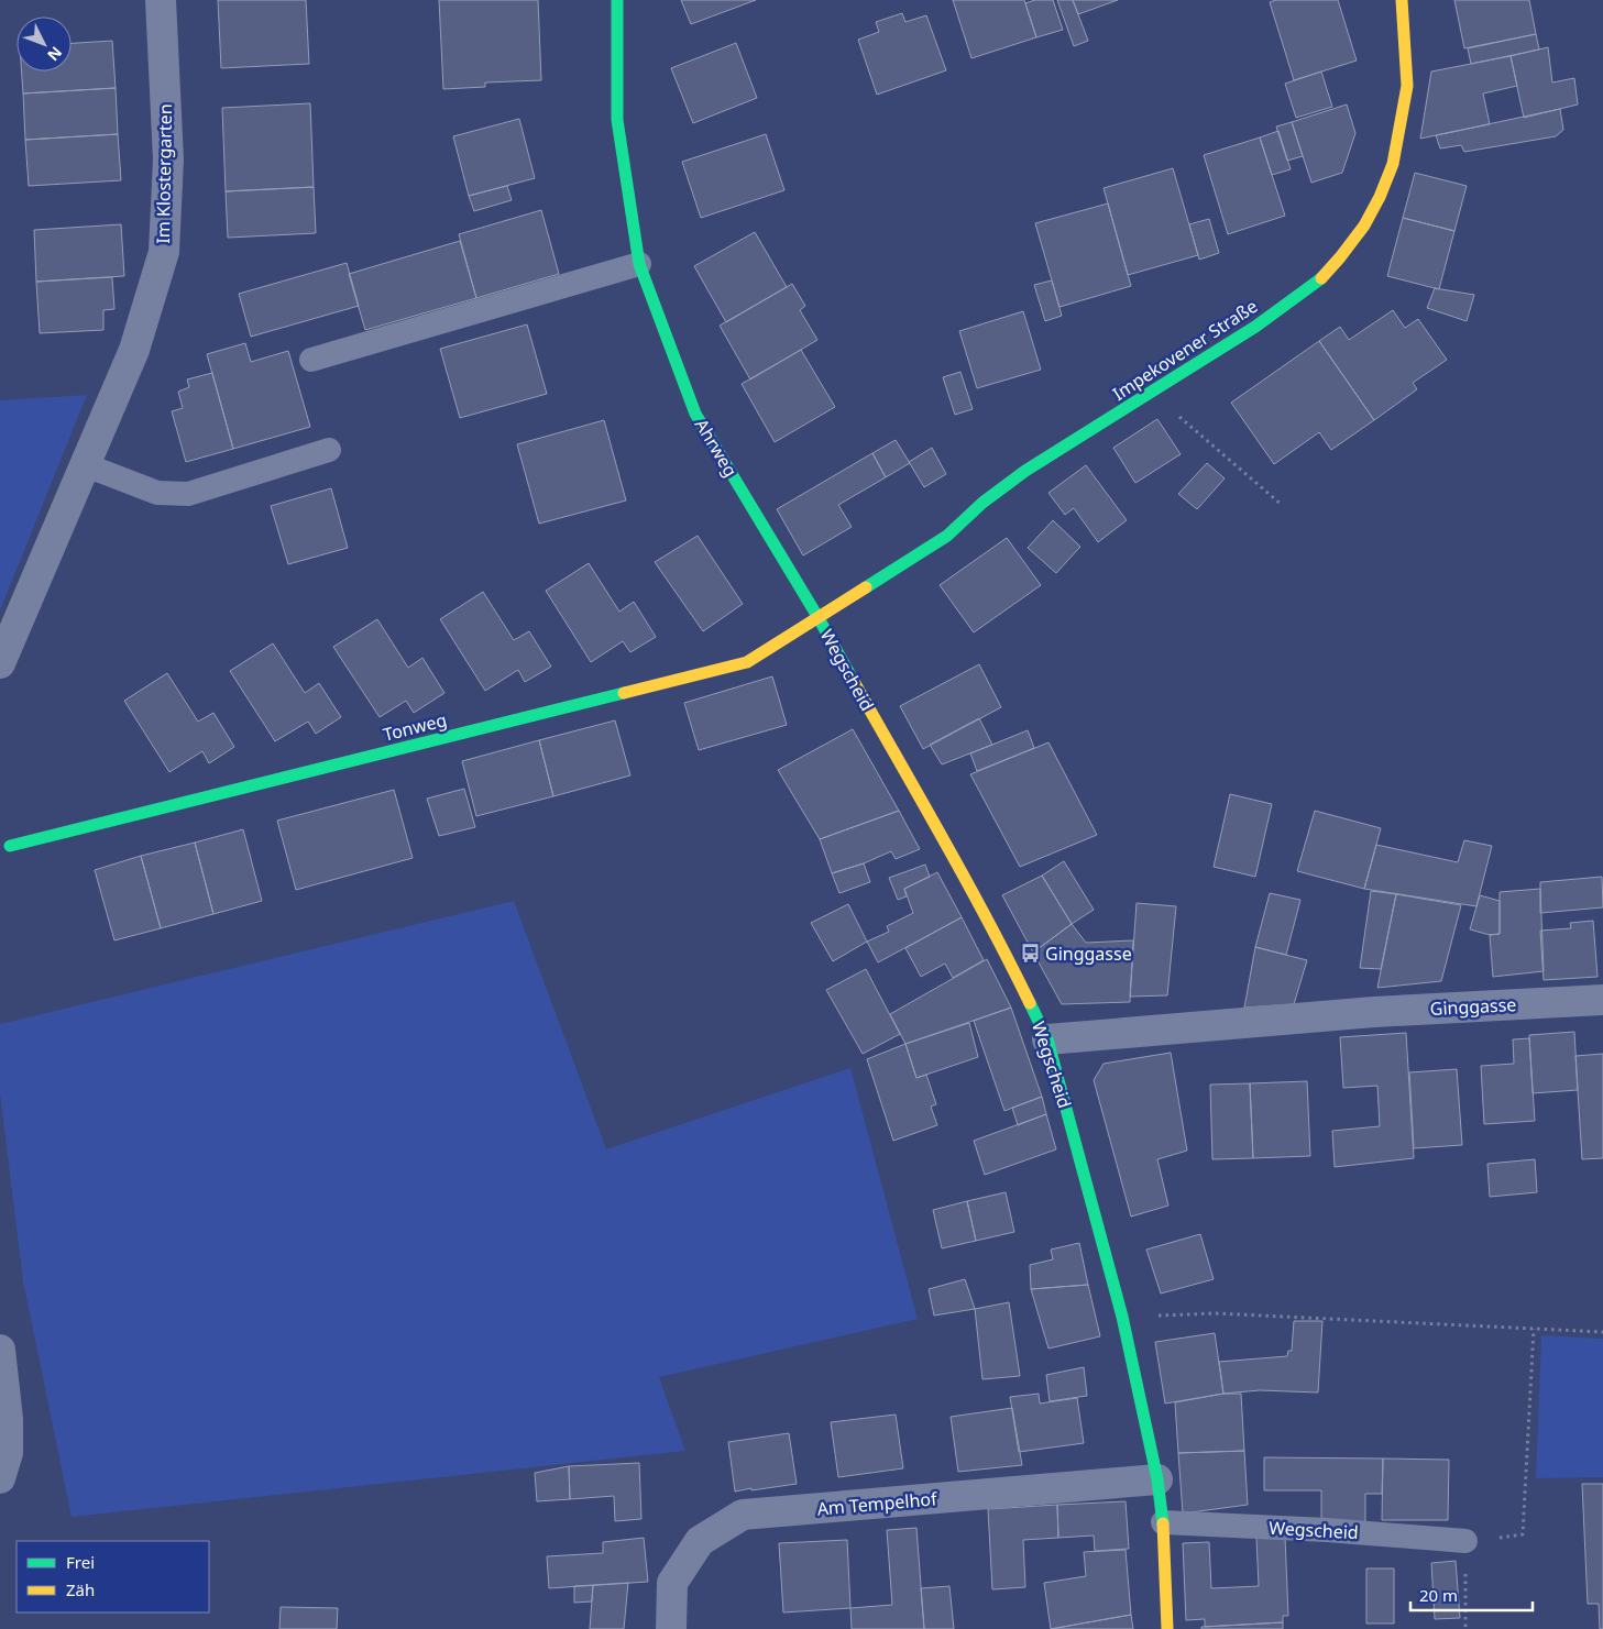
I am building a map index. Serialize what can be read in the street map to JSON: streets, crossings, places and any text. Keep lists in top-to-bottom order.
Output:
{
  "streets": {
    "street": [
      "Im Klostergarten",
      "Impekovener Straße",
      "Ahrweg",
      "Wegscheid",
      "Tonweg",
      "Ginggasse",
      "Am Tempelhof"
    ]
  },
  "crossings": [
    ["Impekovener Straße", "Ahrweg"],
    ["Impekovener Straße", "Wegscheid"],
    ["Impekovener Straße", "Tonweg"],
    ["Ahrweg", "Wegscheid"],
    ["Ahrweg", "Tonweg"],
    ["Wegscheid", "Tonweg"],
    ["Wegscheid", "Ginggasse"],
    ["Wegscheid", "Am Tempelhof"]
  ],
  "places": {
    "bus stop": ["Ginggasse"]
  },
  "legend": ["Frei", "Zäh"],
  "scale_bar": "20 m",
  "north": "bottom right"
}
